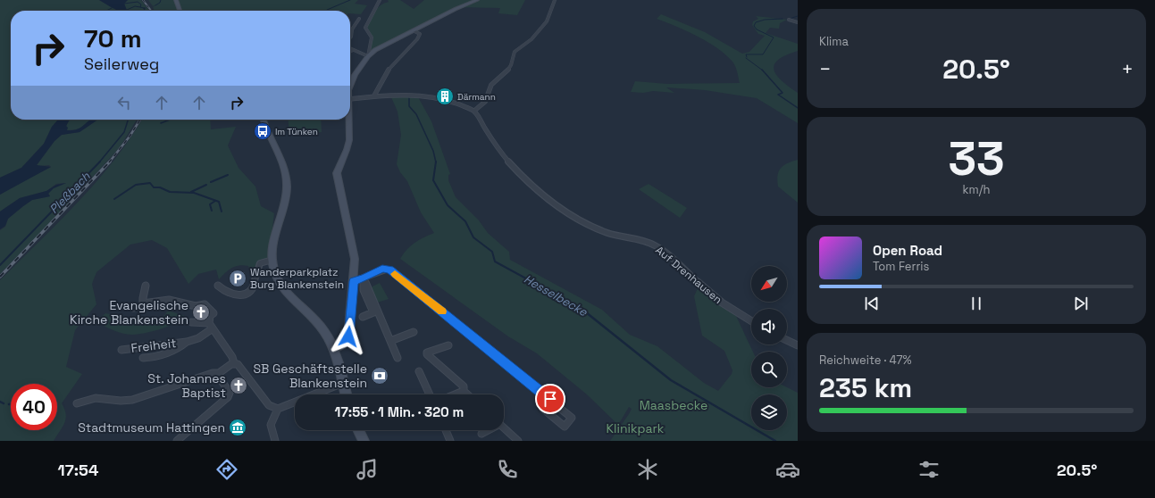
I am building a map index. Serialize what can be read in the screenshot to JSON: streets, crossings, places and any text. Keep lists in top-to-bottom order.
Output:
{
  "streets": {
    "street": ["Auf Drenhausen", "Freiheit"]
  },
  "water": ["Pleßbach", "Hesselbecke"],
  "parks": ["Maasbecke", "Klinikpark"],
  "places": {
    "building": ["Därmann"],
    "bus stop": ["Im Tünken"],
    "parking": ["Wanderparkplatz Burg Blankenstein"],
    "church": ["Evangelische Kirche Blankenstein", "St. Johannes Baptist"],
    "bank": ["SB Geschäftsstelle Blankenstein"],
    "museum": ["Stadtmuseum Hattingen"]
  },
  "north": "bottom left",
  "page": {
    "tile": [
      "Klima",
      ["33", "km/h"],
      ["Reichweite · 47%", "235 km"]
    ],
    "turn": ["70 m", "Seilerweg"],
    "heat": ["−", "20.5°", "+"],
    "song": ["Open Road", "Tom Ferris"],
    "limit": "40",
    "trip": "17:55 · 1 Min. · 320 m",
    "tabs": ["17:54", "20.5°"]
  }
}
